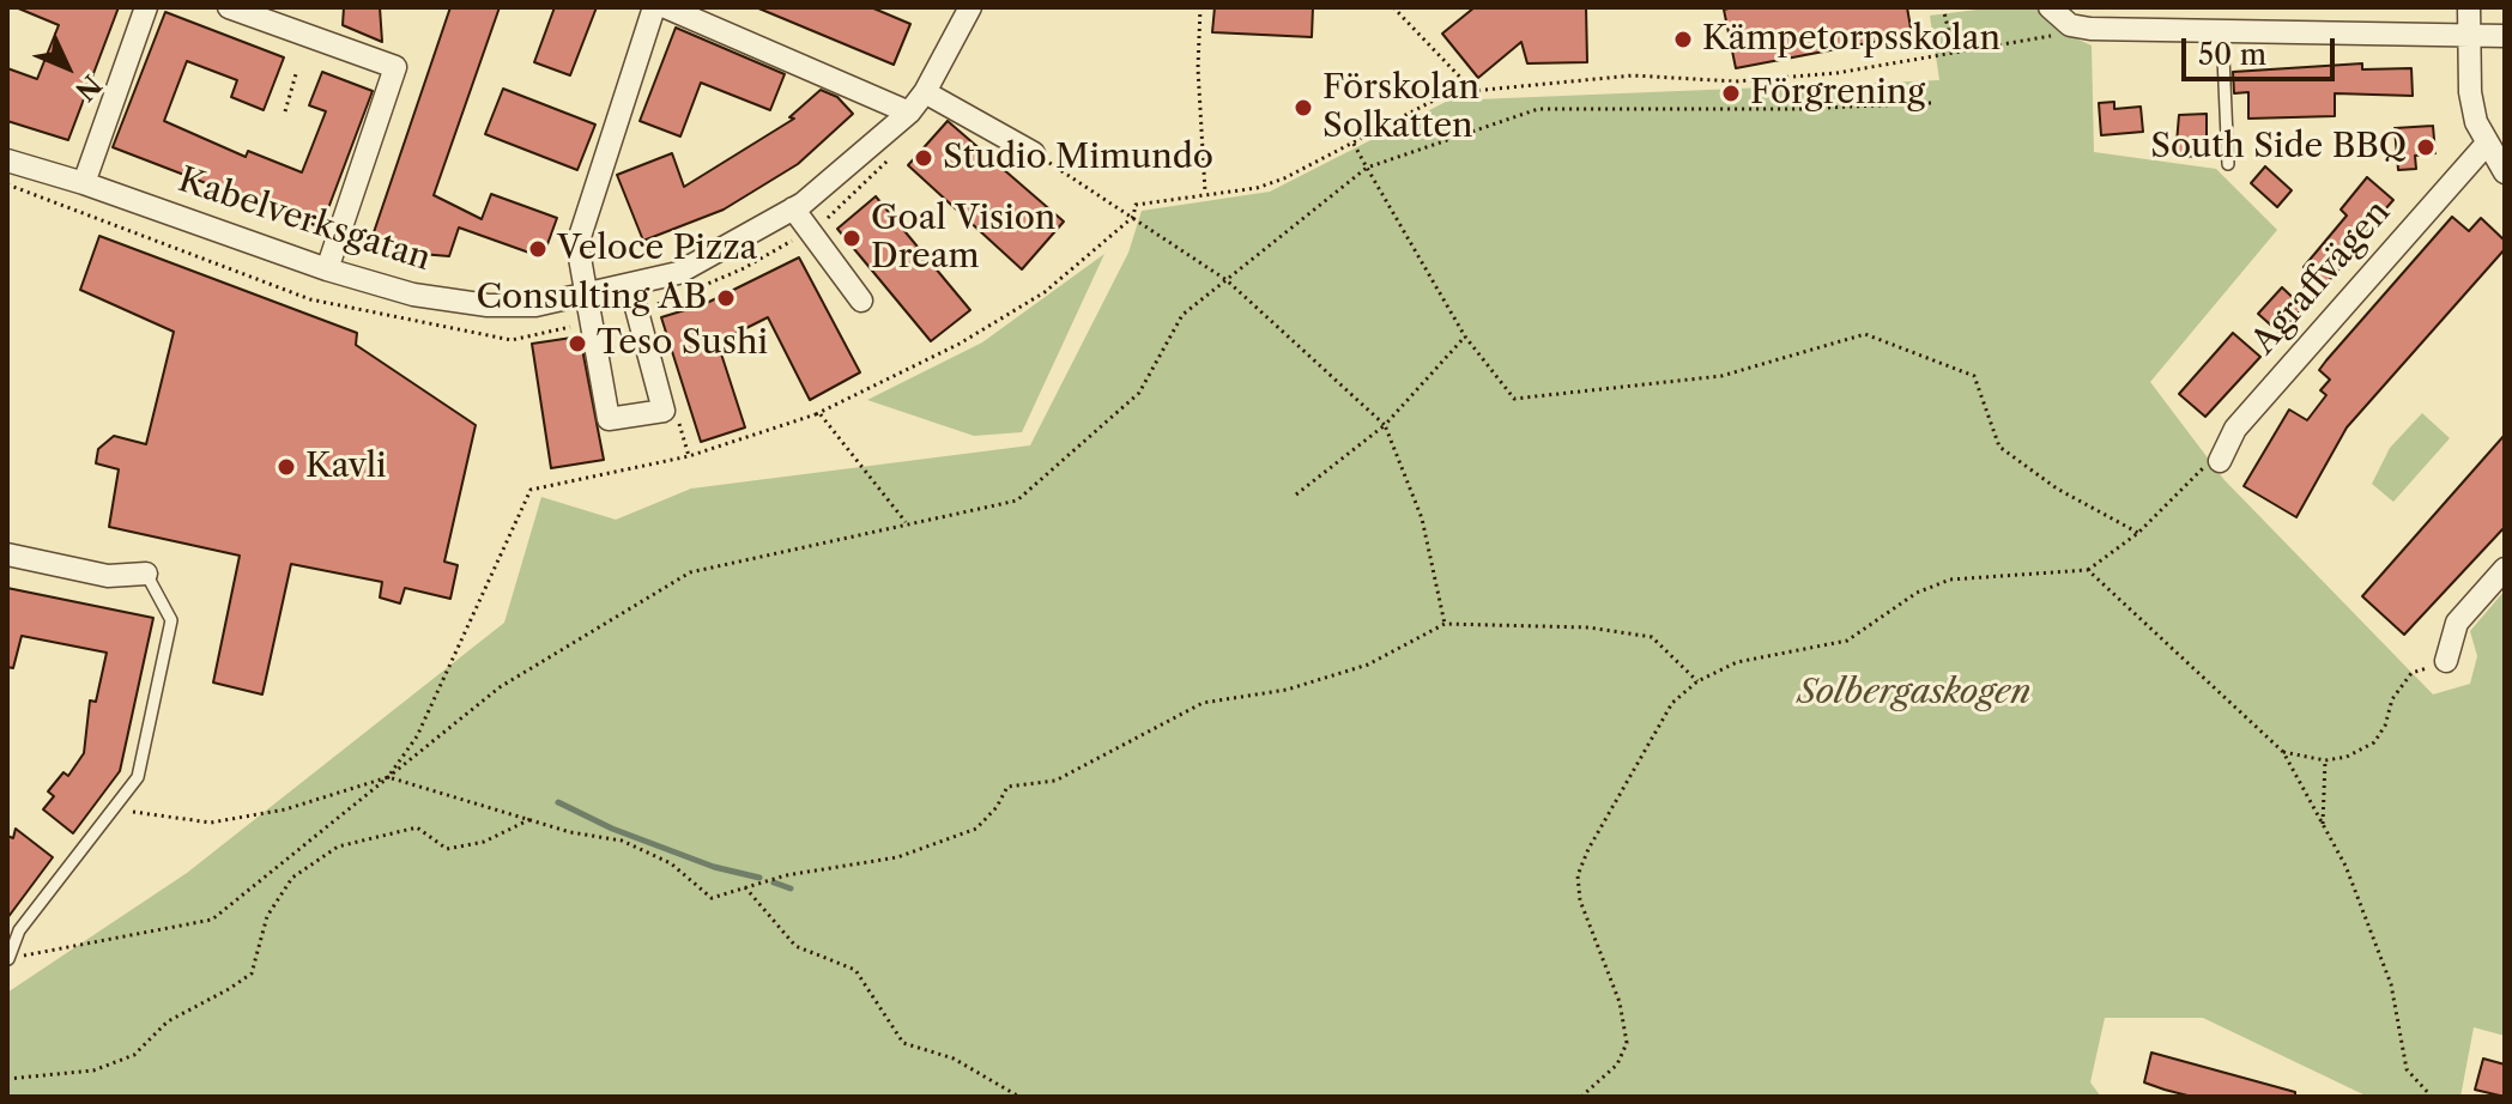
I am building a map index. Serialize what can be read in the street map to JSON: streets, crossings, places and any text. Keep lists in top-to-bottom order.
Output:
{
  "streets": {
    "street": ["Kabelverksgatan", "Agraffvägen"]
  },
  "parks": ["Solbergaskogen"],
  "places": [
    "Kämpetorpsskolan",
    "Förgrening",
    "Förskolan Solkatten",
    "South Side BBQ",
    "Studio Mimundo",
    "Goal Vision Dream",
    "Veloce Pizza",
    "Consulting AB",
    "Teso Sushi",
    "Kavli"
  ],
  "scale_bar": "50 m",
  "north": "bottom right"
}
